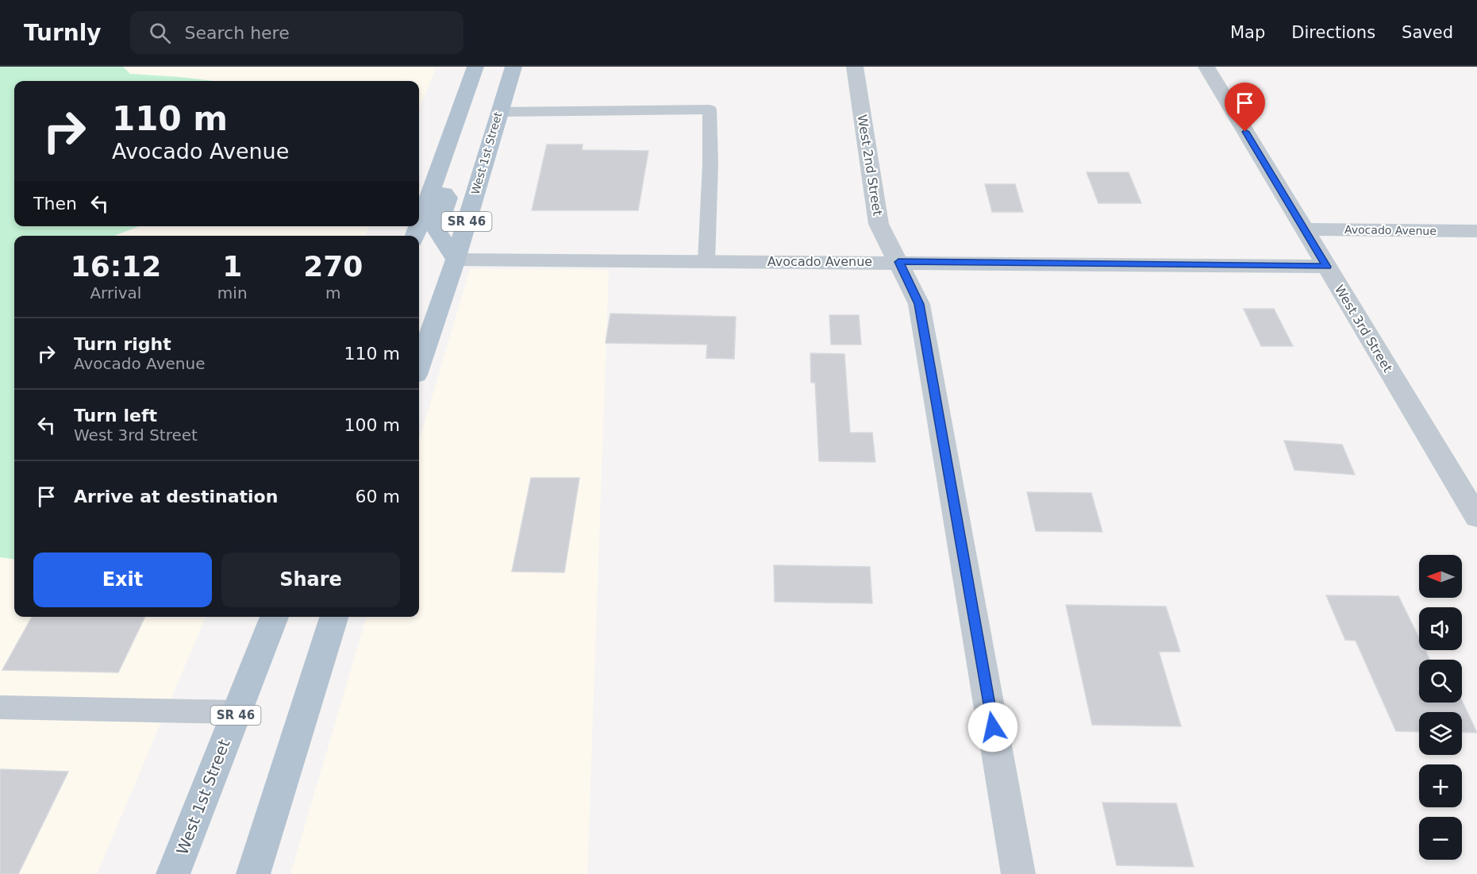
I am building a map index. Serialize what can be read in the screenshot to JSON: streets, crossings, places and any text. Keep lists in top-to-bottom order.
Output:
{
  "streets": {
    "main road": ["West 1st Street", "SR 46"],
    "street": ["West 2nd Street", "Avocado Avenue", "West 3rd Street"]
  },
  "crossings": [
    ["West 1st Street", "Avocado Avenue"],
    ["West 2nd Street", "Avocado Avenue"],
    ["Avocado Avenue", "West 3rd Street"]
  ],
  "north": "left",
  "page": {
    "header": "Turnly",
    "search": "Search here",
    "nav": ["Map", "Directions", "Saved"],
    "turn": ["110 m", "Avocado Avenue"],
    "then": "Then",
    "eta": [
      "16:12",
      "Arrival",
      "1",
      "min",
      "270",
      "m"
    ],
    "list": [
      {
        "name": "Turn right",
        "note": "Avocado Avenue",
        "value": "110 m"
      },
      {
        "name": "Turn left",
        "note": "West 3rd Street",
        "value": "100 m"
      },
      {
        "name": "Arrive at destination",
        "value": "60 m"
      }
    ],
    "buttons": ["Exit", "Share"],
    "map_buttons": ["+", "−"]
  }
}
